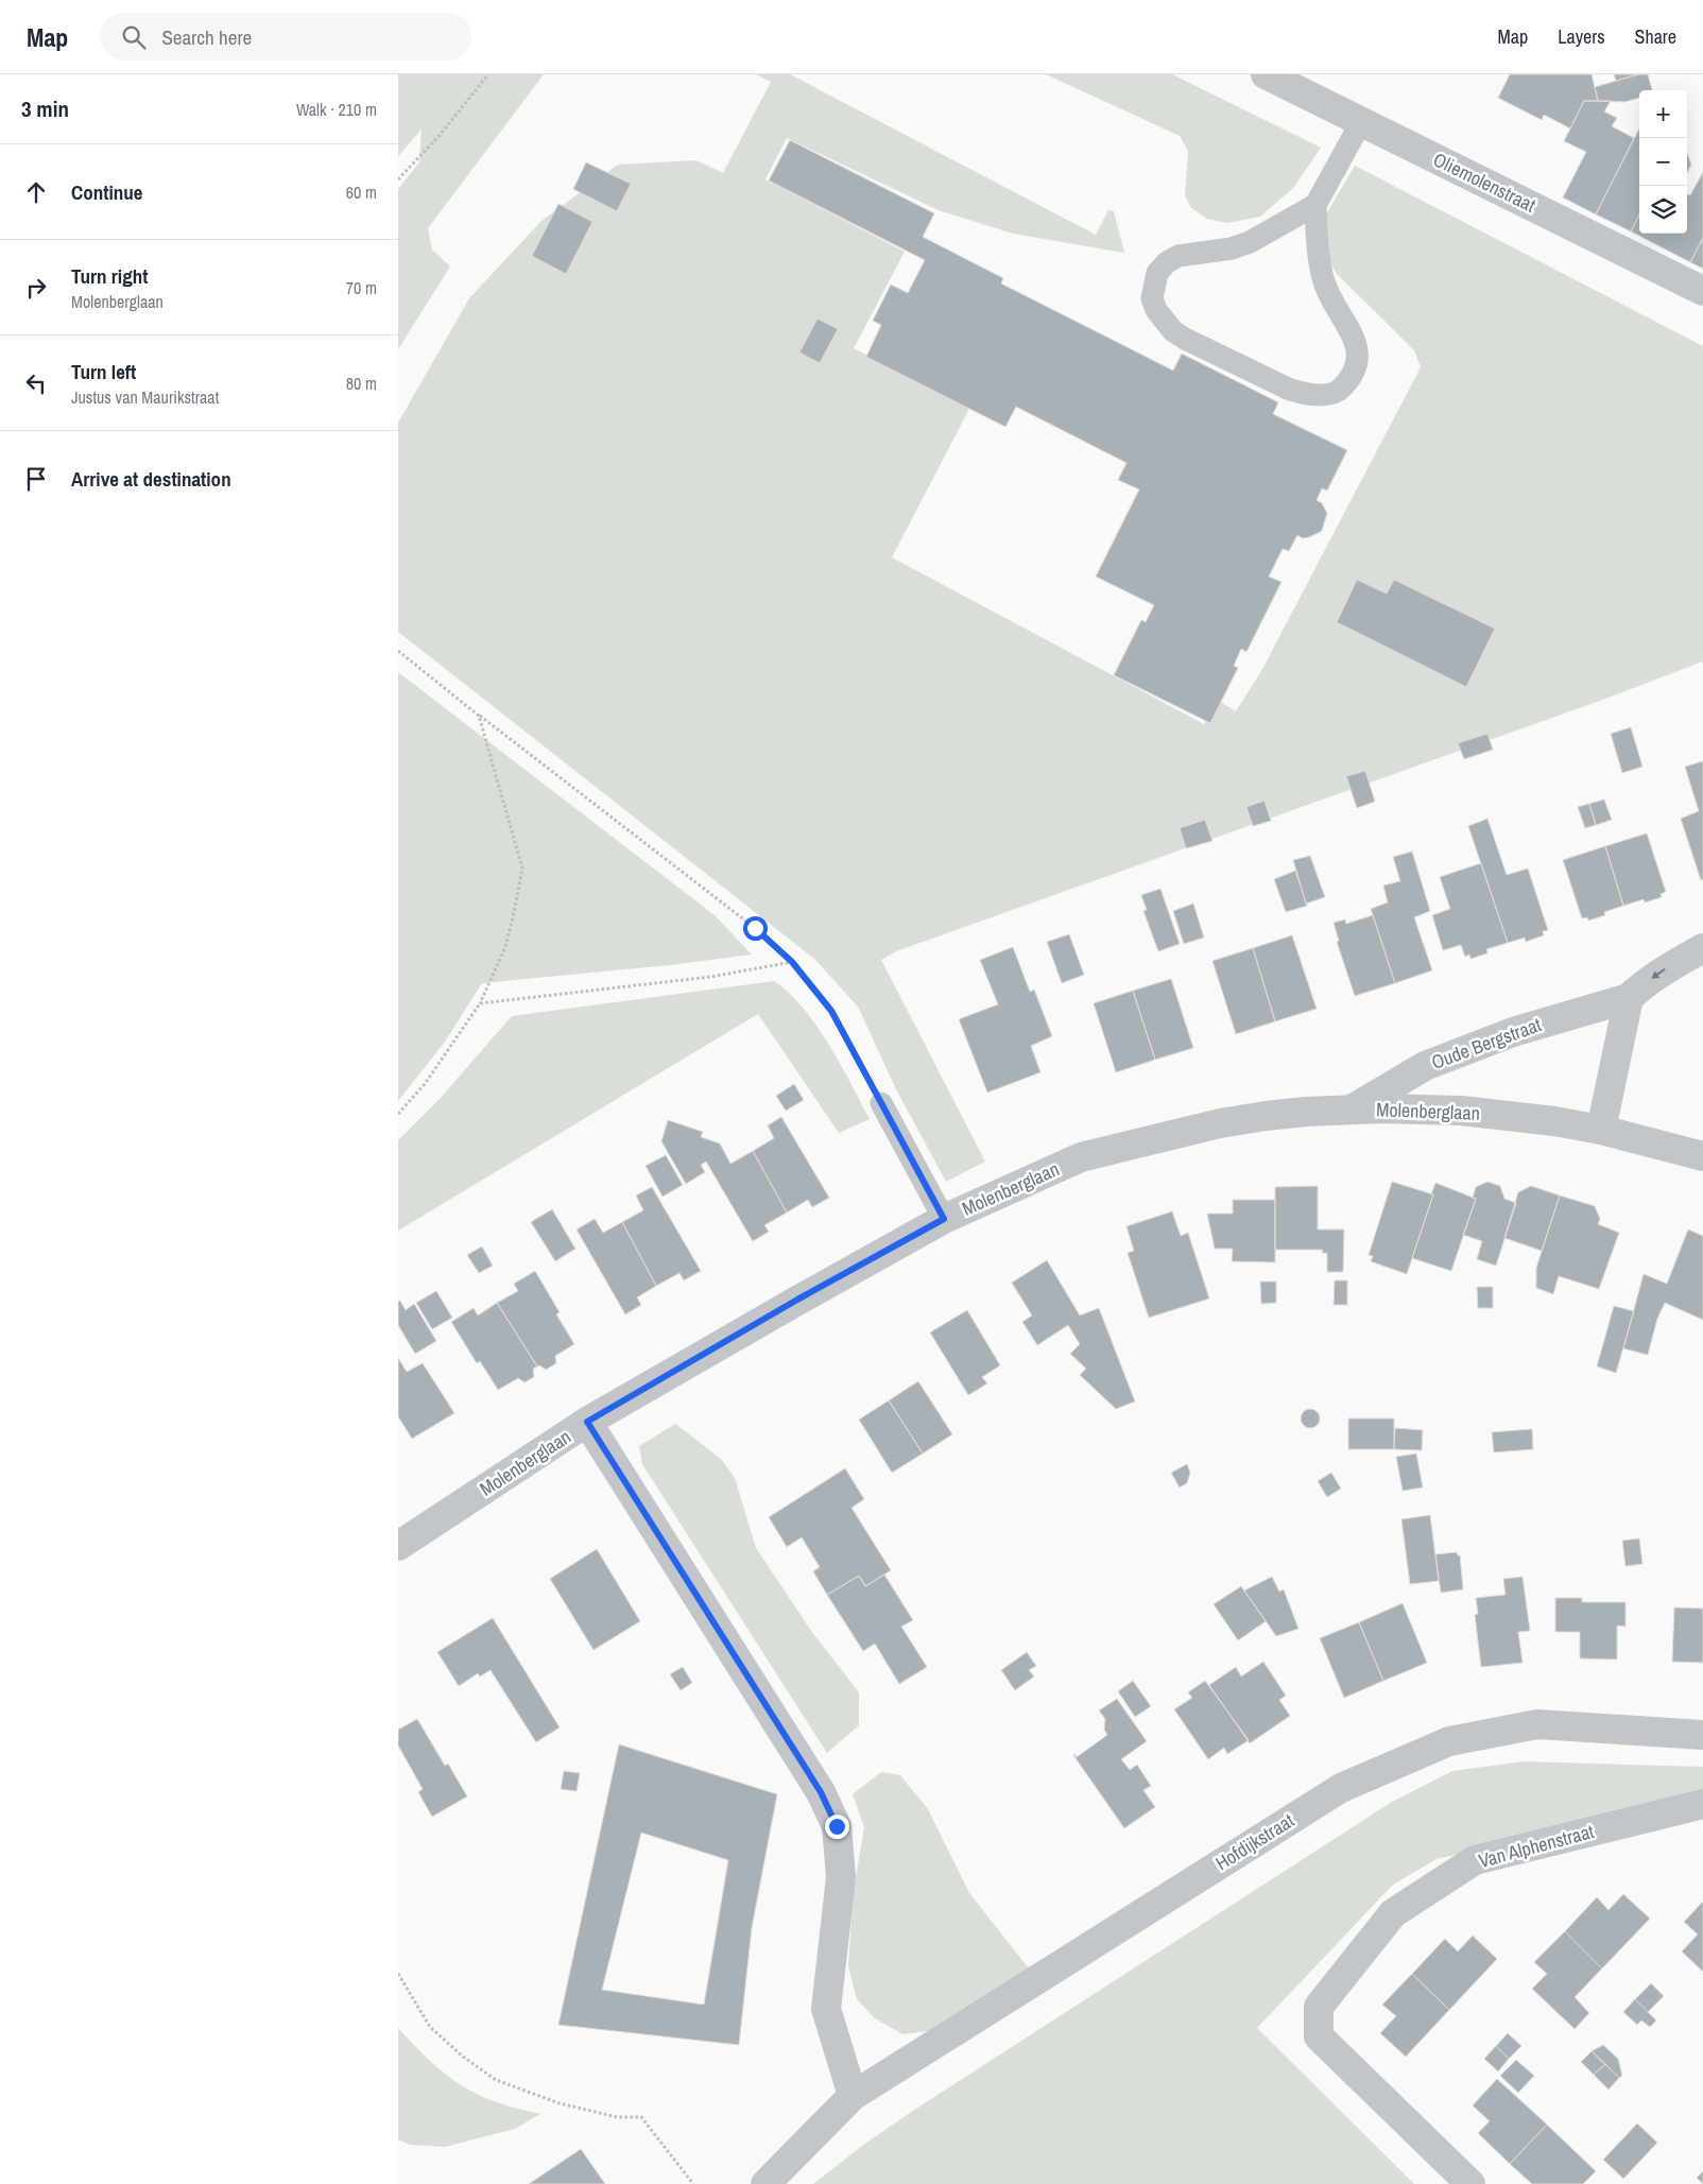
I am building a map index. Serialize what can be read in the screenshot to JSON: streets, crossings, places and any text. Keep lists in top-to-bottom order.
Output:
{
  "streets": {
    "street": [
      "Oliemolenstraat",
      "Oude Bergstraat",
      "Molenberglaan",
      "Hofdijkstraat",
      "Van Alphenstraat"
    ]
  },
  "crossings": [
    ["Oude Bergstraat", "Molenberglaan"]
  ],
  "page": {
    "header": "Map",
    "search": "Search here",
    "nav": ["Map", "Layers", "Share"],
    "heading": ["3 min", "Walk · 210 m"],
    "map_buttons": ["+", "−"],
    "list": [
      ["Continue", "60 m"],
      ["Turn right", "Molenberglaan", "70 m"],
      ["Turn left", "Justus van Maurikstraat", "80 m"],
      "Arrive at destination"
    ]
  }
}
